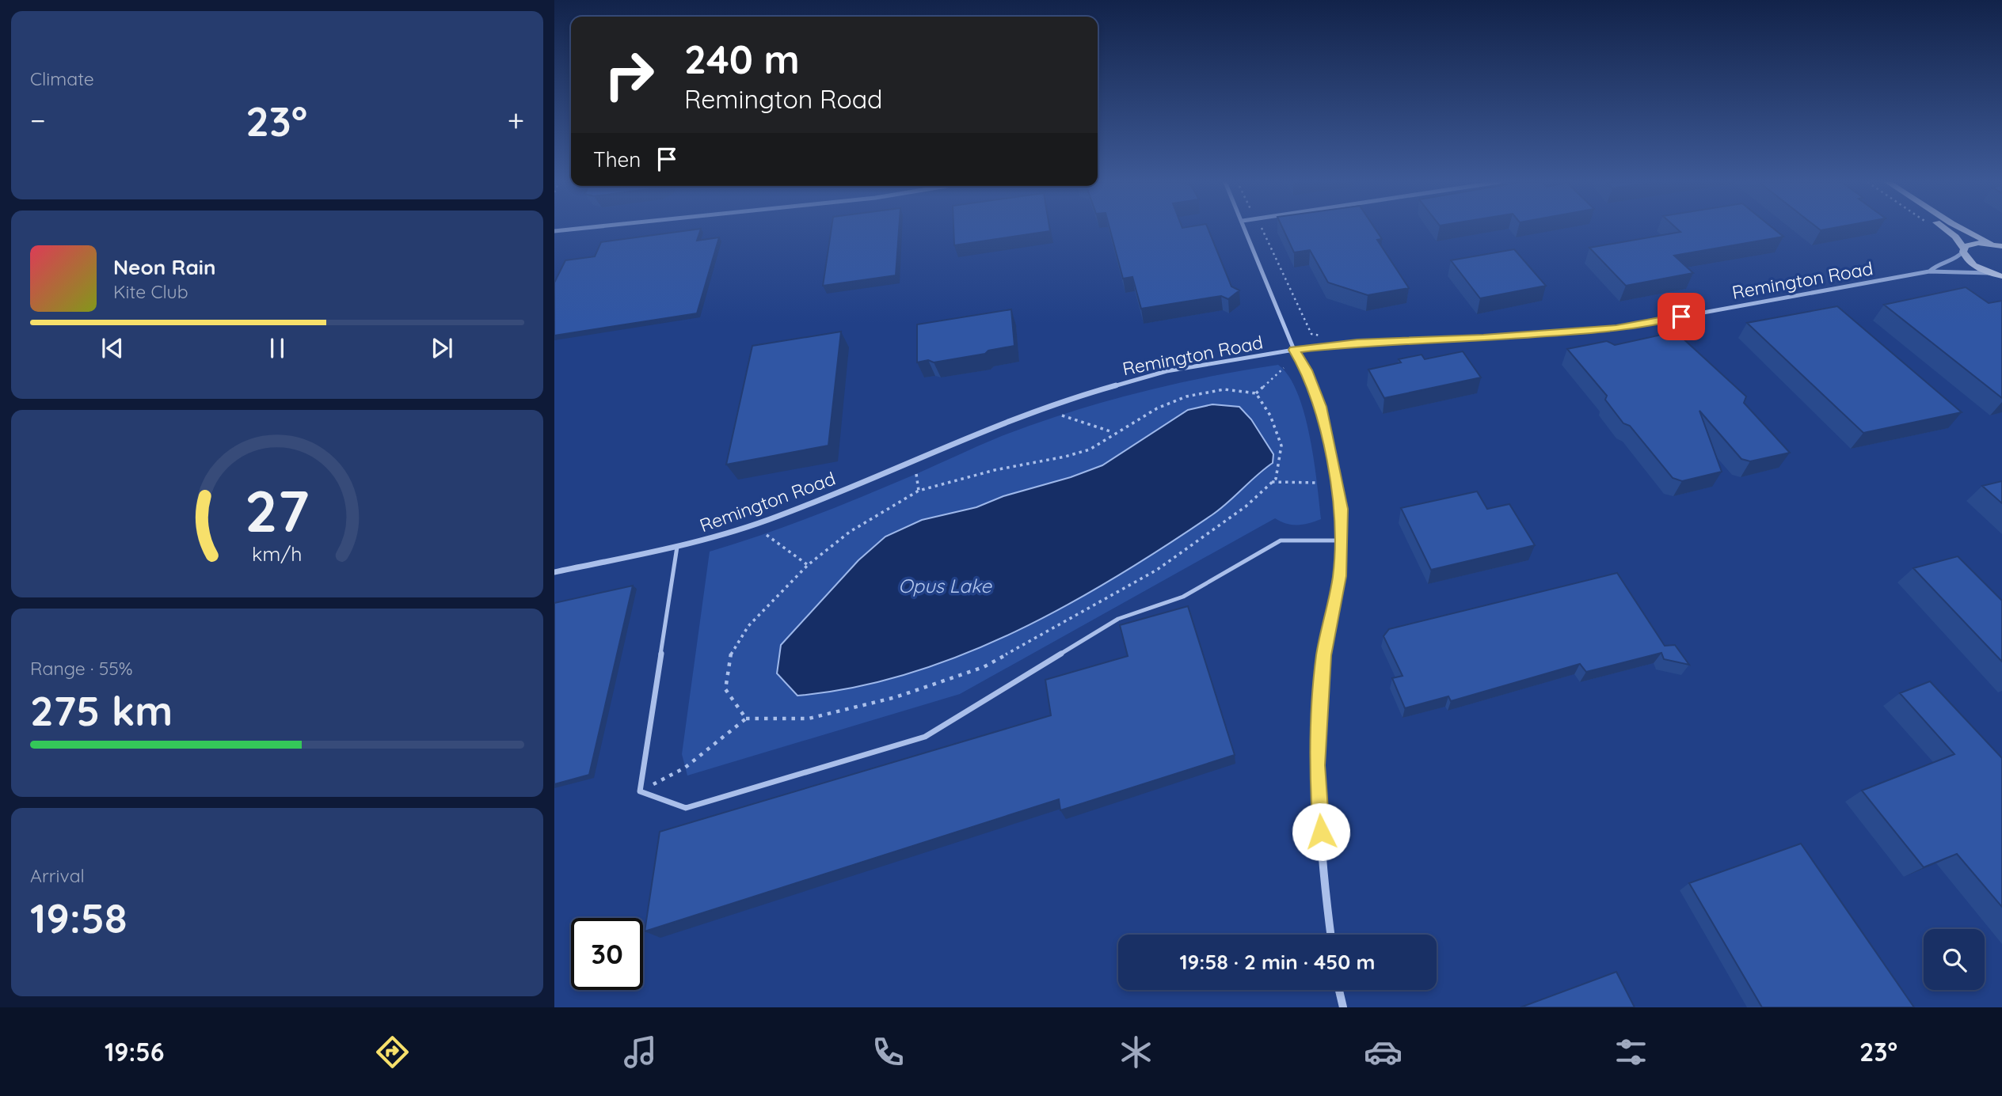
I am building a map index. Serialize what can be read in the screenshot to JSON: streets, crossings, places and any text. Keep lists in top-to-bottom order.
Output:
{
  "streets": {
    "street": ["Remington Road"]
  },
  "water": ["Opus Lake"],
  "page": {
    "tile": [
      "Climate",
      ["Range · 55%", "275 km"],
      ["Arrival", "19:58"]
    ],
    "turn": ["240 m", "Remington Road"],
    "heat": ["−", "23°", "+"],
    "then": "Then",
    "song": ["Neon Rain", "Kite Club"],
    "limit": "30",
    "trip": "19:58 · 2 min · 450 m",
    "tabs": ["19:56", "23°"],
    "gauge": ["27", "km/h"]
  }
}
